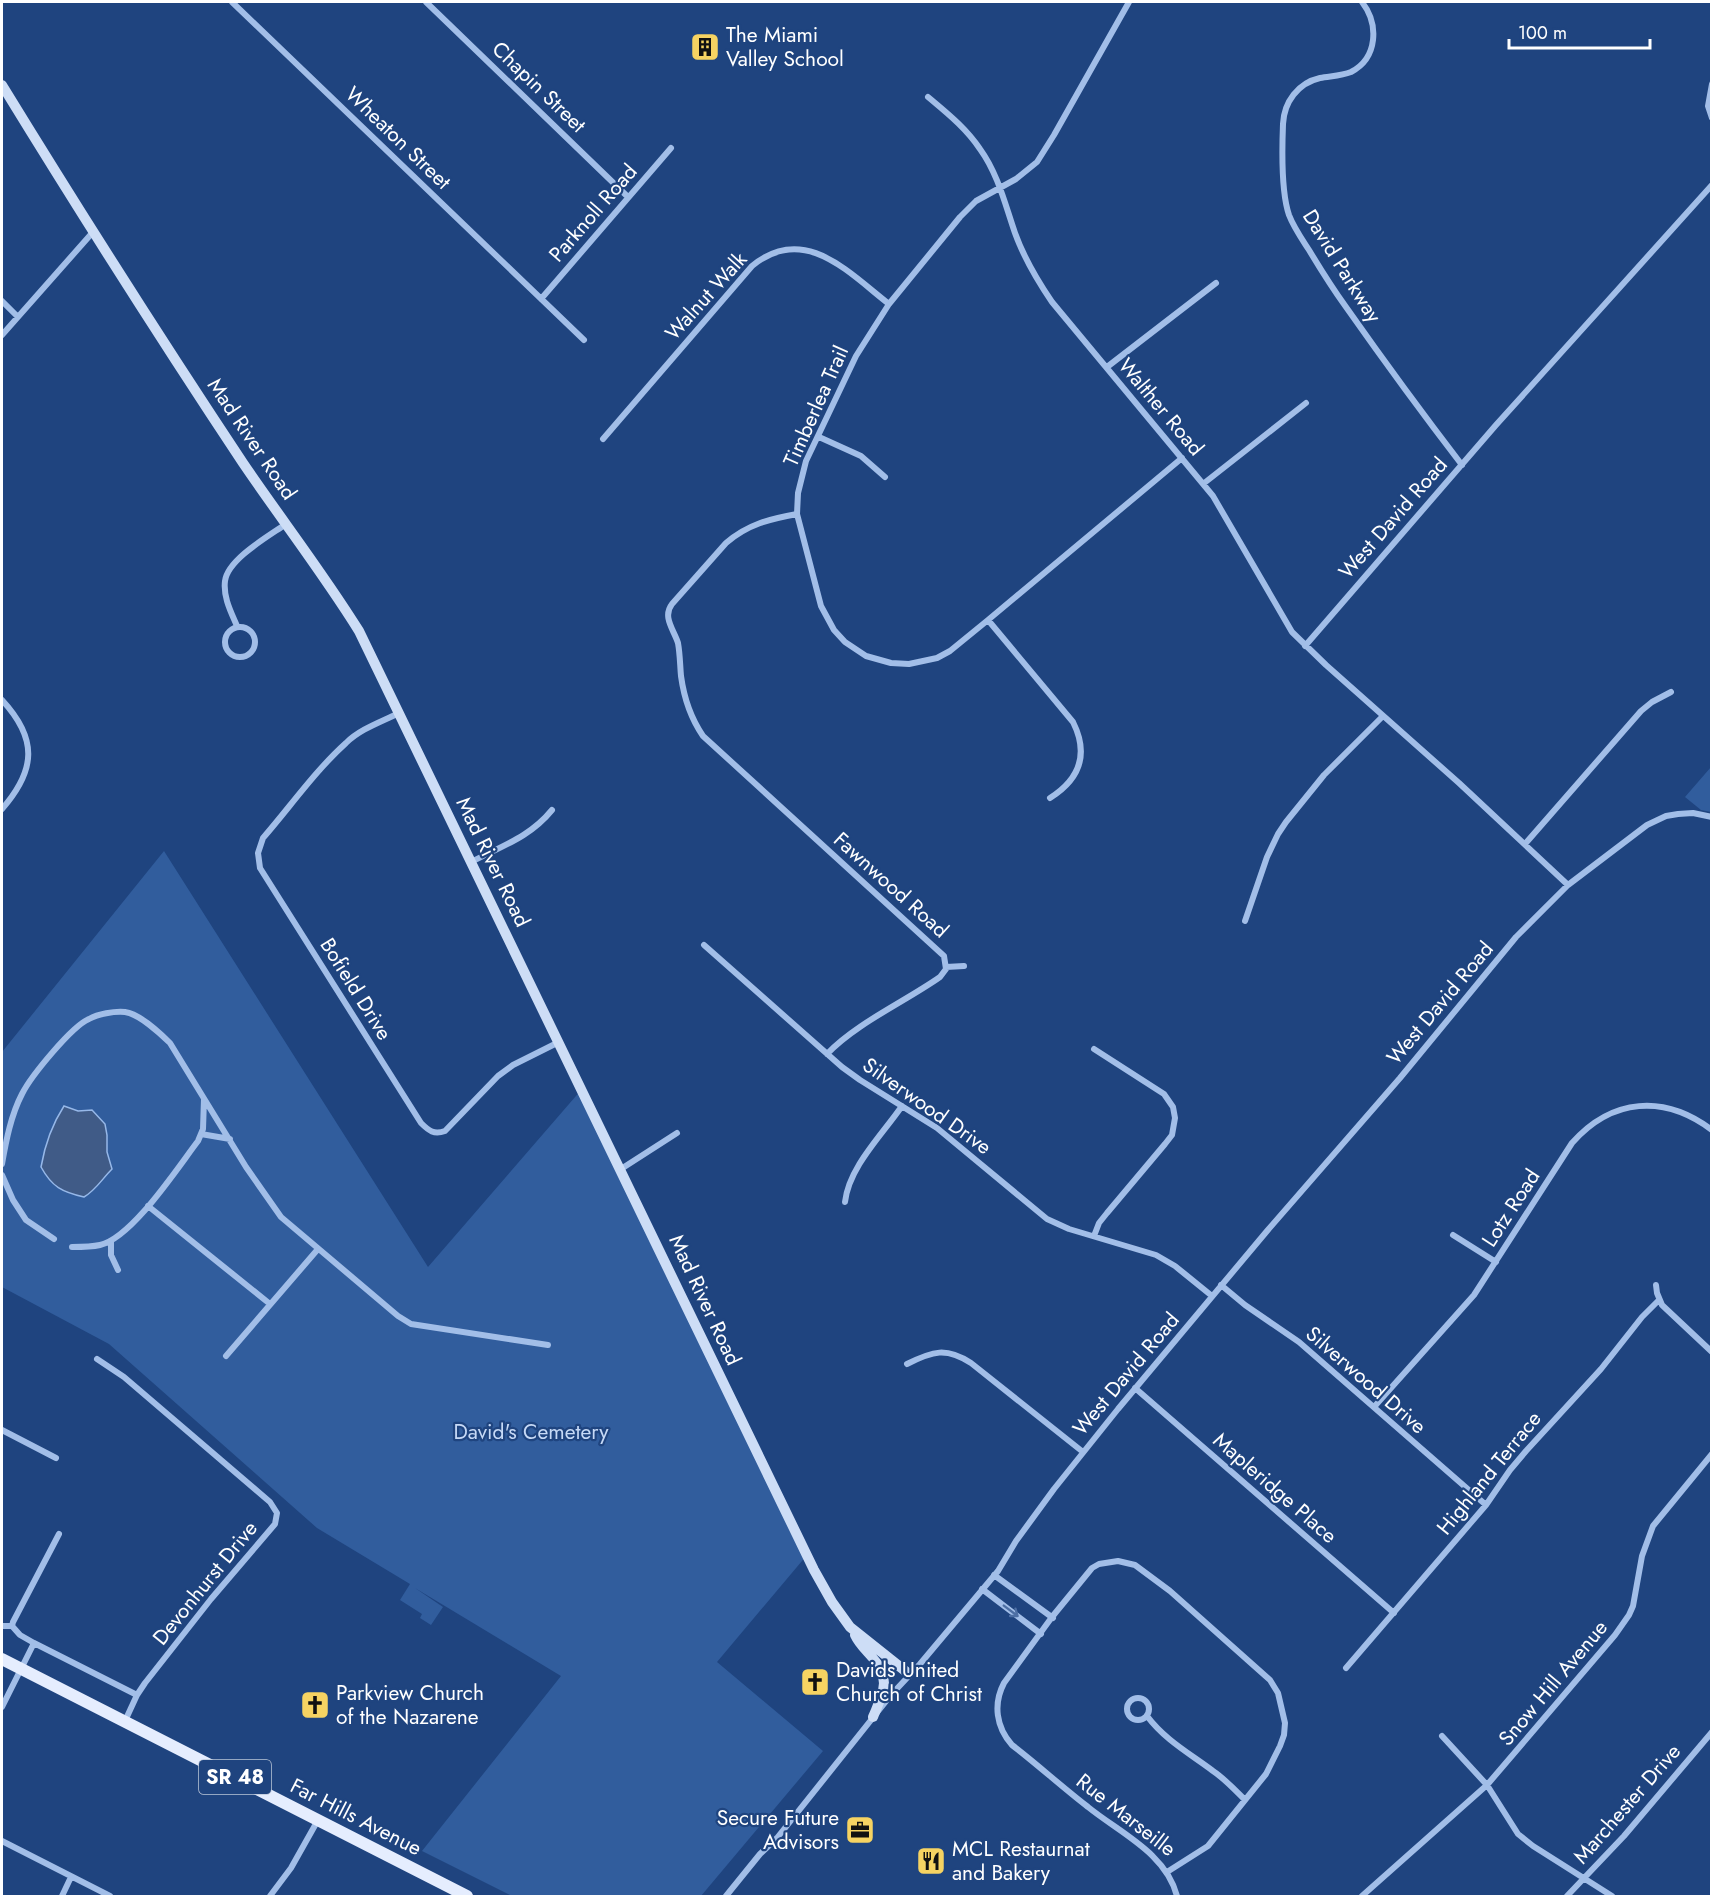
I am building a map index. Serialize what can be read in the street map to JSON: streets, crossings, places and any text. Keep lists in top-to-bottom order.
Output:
{
  "streets": {
    "main road": ["SR 48", "Far Hills Avenue"],
    "street": [
      "Chapin Street",
      "Wheaton Street",
      "Parknoll Road",
      "David Parkway",
      "Walnut Walk",
      "Timberlea Trail",
      "Walther Road",
      "Mad River Road",
      "West David Road",
      "Fawnwood Road",
      "Bofield Drive",
      "Silverwood Drive",
      "Lotz Road",
      "Highland Terrace",
      "Mapleridge Place",
      "Devonhurst Drive",
      "Snow Hill Avenue",
      "Marchester Drive",
      "Rue Marseille"
    ]
  },
  "crossings": [
    ["Chapin Street", "Parknoll Road"],
    ["Wheaton Street", "Parknoll Road"],
    ["David Parkway", "West David Road"],
    ["Walnut Walk", "Timberlea Trail"],
    ["Timberlea Trail", "Walther Road"],
    ["Timberlea Trail", "Fawnwood Road"],
    ["Walther Road", "West David Road"],
    ["Mad River Road", "West David Road"],
    ["Mad River Road", "Bofield Drive"],
    ["West David Road", "Silverwood Drive"],
    ["West David Road", "Mapleridge Place"],
    ["Fawnwood Road", "Silverwood Drive"],
    ["Silverwood Drive", "Lotz Road"],
    ["Silverwood Drive", "Highland Terrace"],
    ["Highland Terrace", "Mapleridge Place"],
    ["Devonhurst Drive", "Far Hills Avenue"]
  ],
  "parks": ["David's Cemetery"],
  "places": {
    "building": ["The Miami Valley School"],
    "church": ["Davids United Church of Christ", "Parkview Church of the Nazarene"],
    "office": ["Secure Future Advisors"],
    "restaurant": ["MCL Restaurnat and Bakery"]
  },
  "scale_bar": "100 m"
}
